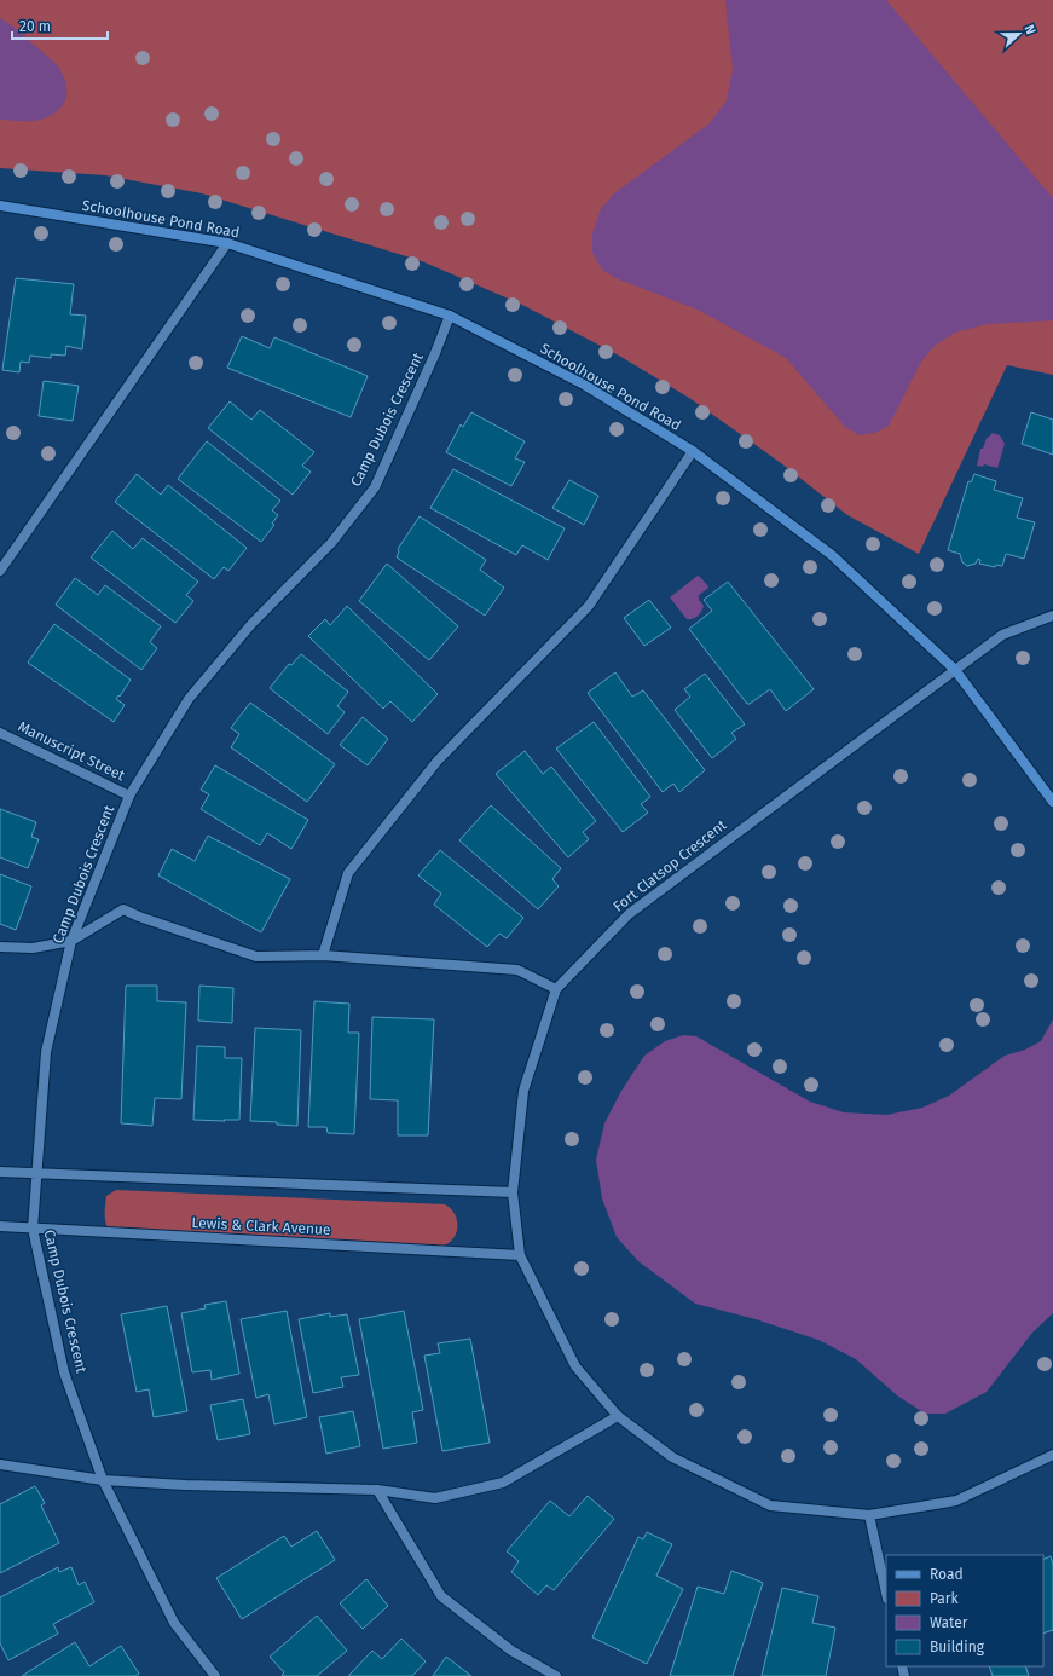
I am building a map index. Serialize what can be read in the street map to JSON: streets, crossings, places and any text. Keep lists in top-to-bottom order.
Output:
{
  "streets": {
    "street": [
      "Schoolhouse Pond Road",
      "Camp Dubois Crescent",
      "Manuscript Street",
      "Fort Clatsop Crescent",
      "Lewis & Clark Avenue"
    ]
  },
  "crossings": [
    ["Schoolhouse Pond Road", "Camp Dubois Crescent"],
    ["Schoolhouse Pond Road", "Fort Clatsop Crescent"],
    ["Camp Dubois Crescent", "Manuscript Street"],
    ["Camp Dubois Crescent", "Lewis & Clark Avenue"],
    ["Fort Clatsop Crescent", "Lewis & Clark Avenue"]
  ],
  "legend": [
    "Road",
    "Park",
    "Water",
    "Building"
  ],
  "scale_bar": "20 m",
  "north": "right"
}
